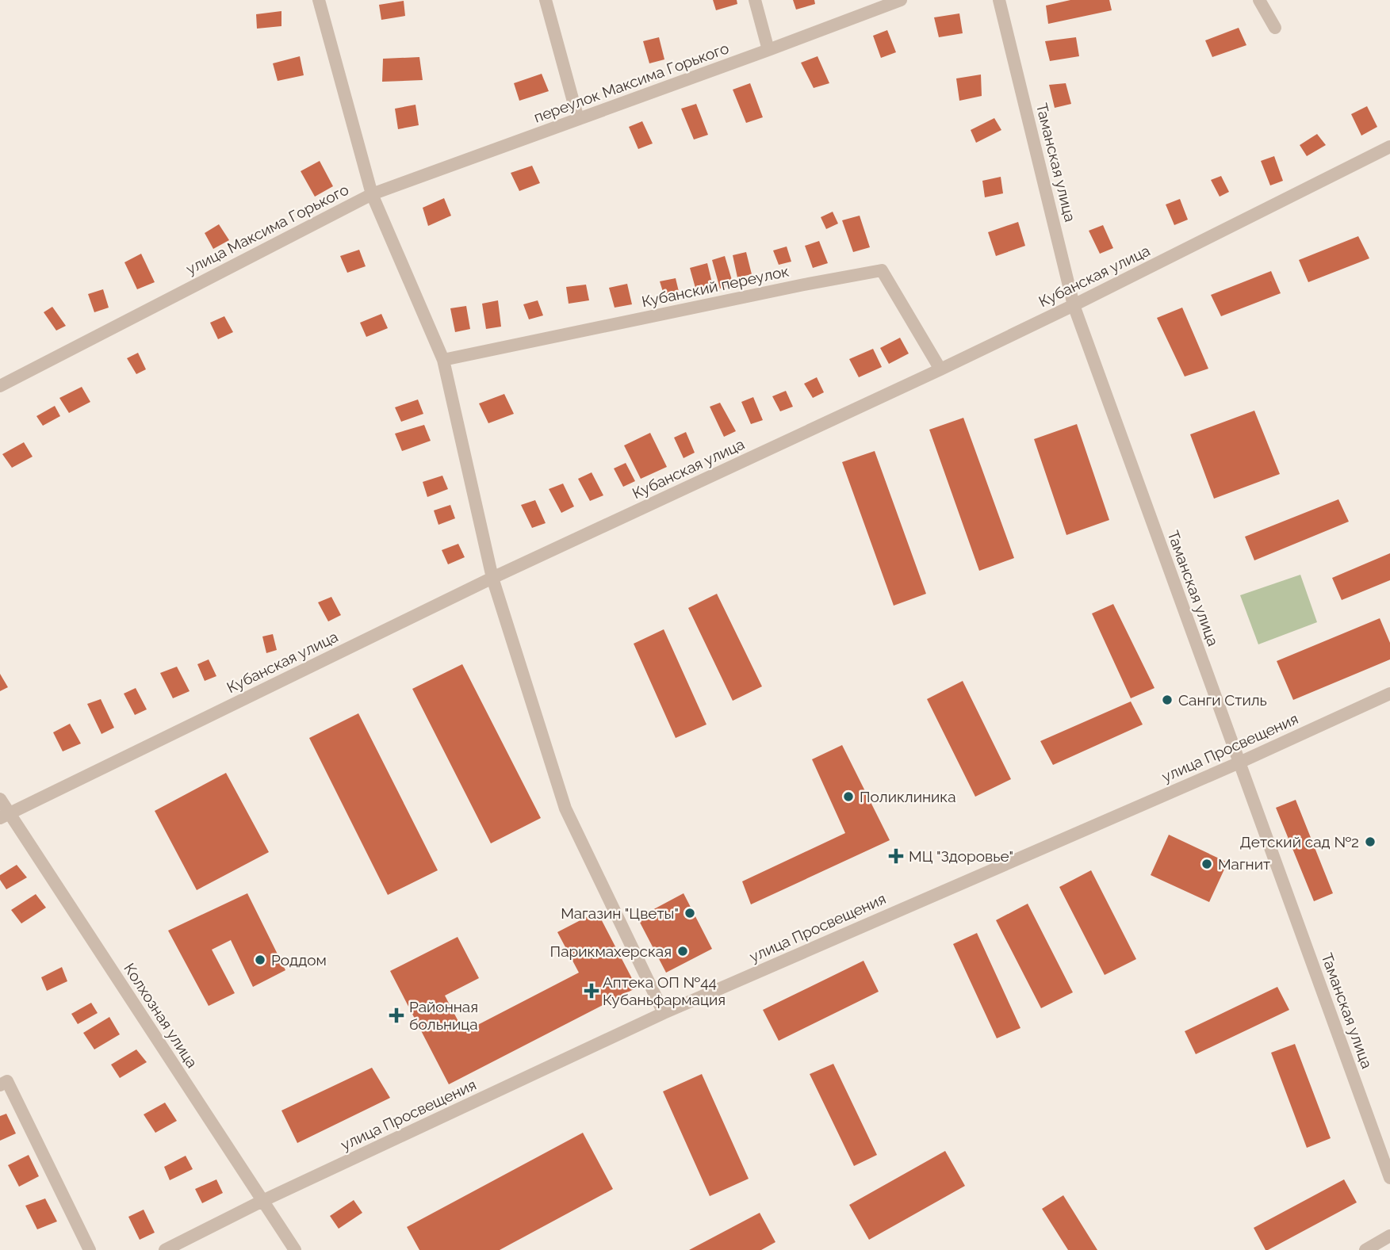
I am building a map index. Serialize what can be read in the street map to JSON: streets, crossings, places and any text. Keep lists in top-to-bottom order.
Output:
{
  "streets": {
    "street": [
      "переулок Максима Горького",
      "Таманская улица",
      "улица Максима Горького",
      "Кубанская улица",
      "Кубанский переулок",
      "улица Просвещения",
      "Колхозная улица"
    ]
  },
  "crossings": [
    ["переулок Максима Горького", "улица Максима Горького"],
    ["Таманская улица", "Кубанская улица"],
    ["Таманская улица", "улица Просвещения"],
    ["Кубанская улица", "Кубанский переулок"],
    ["Кубанская улица", "Колхозная улица"],
    ["улица Просвещения", "Колхозная улица"]
  ],
  "places": {
    "other": [
      "Санги Стиль",
      "Поликлиника",
      "Детский сад №2",
      "Магнит",
      "Магазин \"Цветы\"",
      "Парикмахерская",
      "Роддом"
    ],
    "health": ["МЦ \"Здоровье\"", "Аптека ОП №44 Кубаньфармация", "Районная больница"]
  }
}
